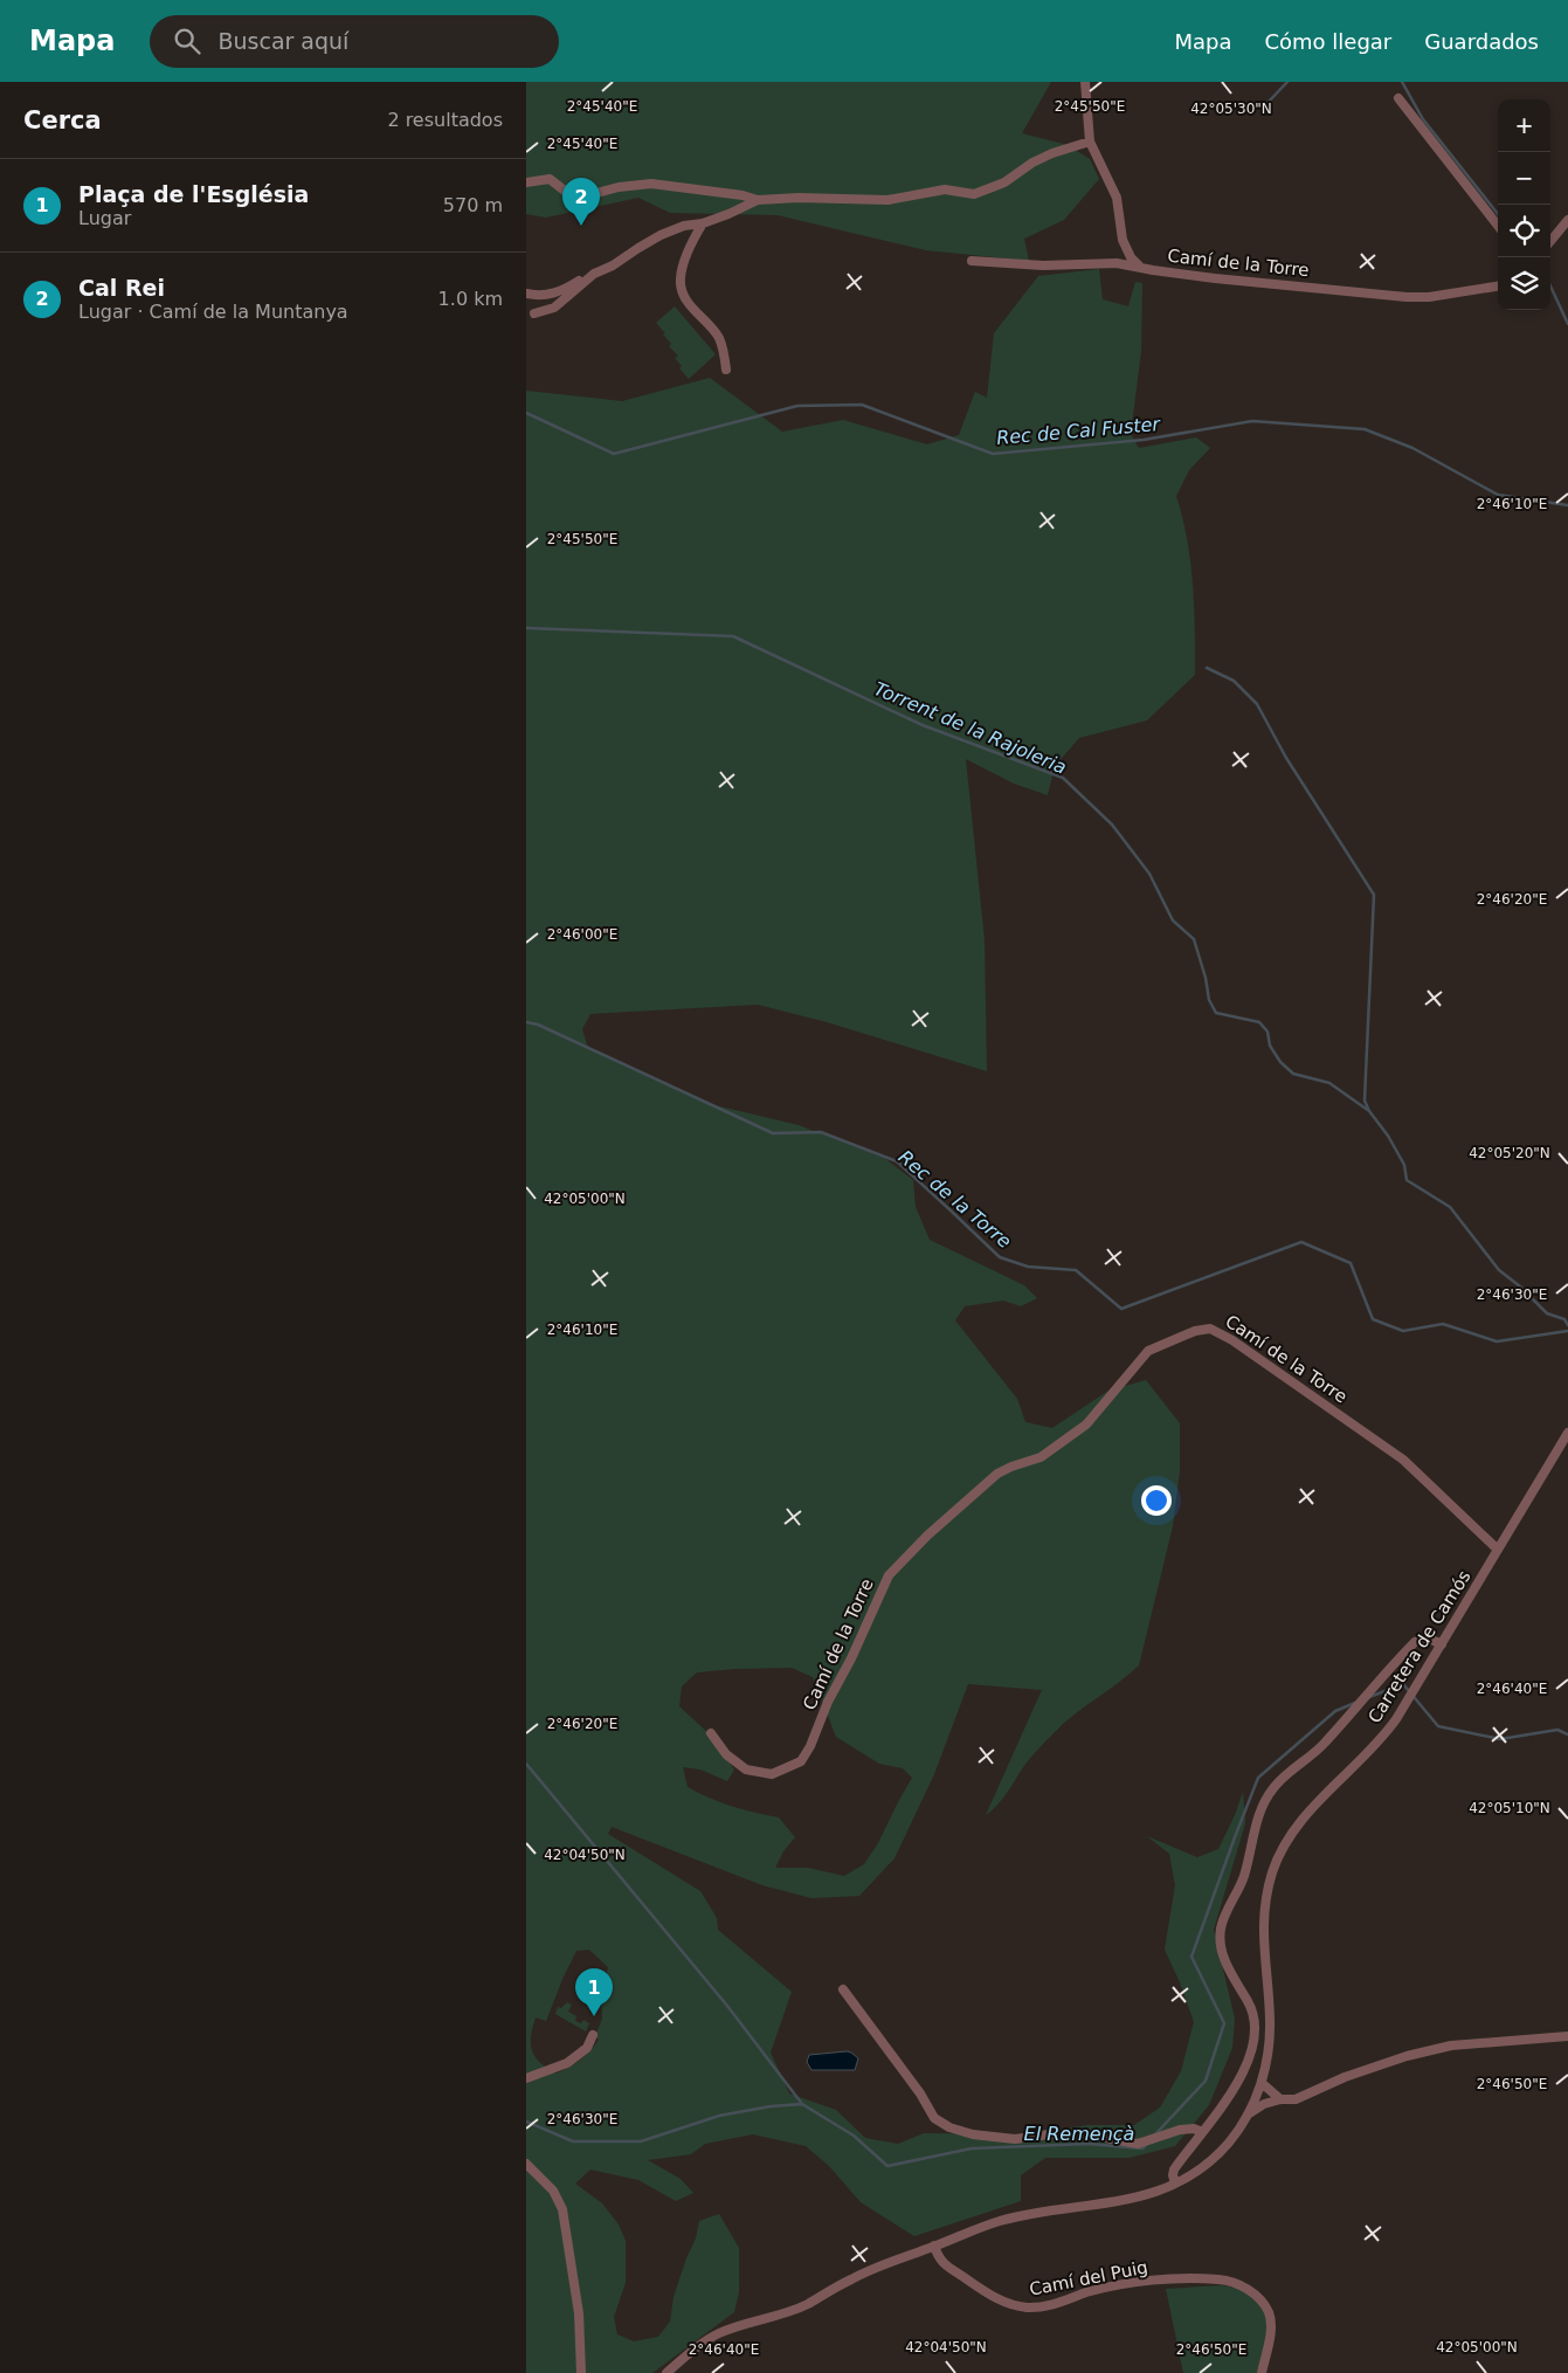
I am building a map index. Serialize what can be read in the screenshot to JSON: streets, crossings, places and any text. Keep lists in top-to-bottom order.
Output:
{
  "streets": {
    "street": ["Camí de la Torre", "Carretera de Camós", "Camí del Puig"]
  },
  "crossings": [
    ["Camí de la Torre", "Carretera de Camós"],
    ["Carretera de Camós", "Camí del Puig"]
  ],
  "water": [
    "Rec de Cal Fuster",
    "Torrent de la Rajoleria",
    "Rec de la Torre",
    "El Remençà"
  ],
  "page": {
    "header": "Mapa",
    "search": "Buscar aquí",
    "nav": ["Mapa", "Cómo llegar", "Guardados"],
    "heading": ["Cerca", "2 resultados"],
    "map_buttons": ["+", "−"],
    "list": [
      {
        "mark": "1",
        "name": "Plaça de l'Església",
        "note": "Lugar",
        "value": "570 m"
      },
      {
        "mark": "2",
        "name": "Cal Rei",
        "note": "Lugar · Camí de la Muntanya",
        "value": "1.0 km"
      }
    ],
    "pins": ["2", "1"]
  },
  "coordinates": [
    "2°45'40\"E",
    "2°45'50\"E",
    "42°05'30\"N",
    "2°46'10\"E",
    "2°46'20\"E",
    "2°46'00\"E",
    "42°05'20\"N",
    "42°05'00\"N",
    "2°46'30\"E",
    "2°46'40\"E",
    "42°05'10\"N",
    "42°04'50\"N",
    "2°46'50\"E"
  ]
}
